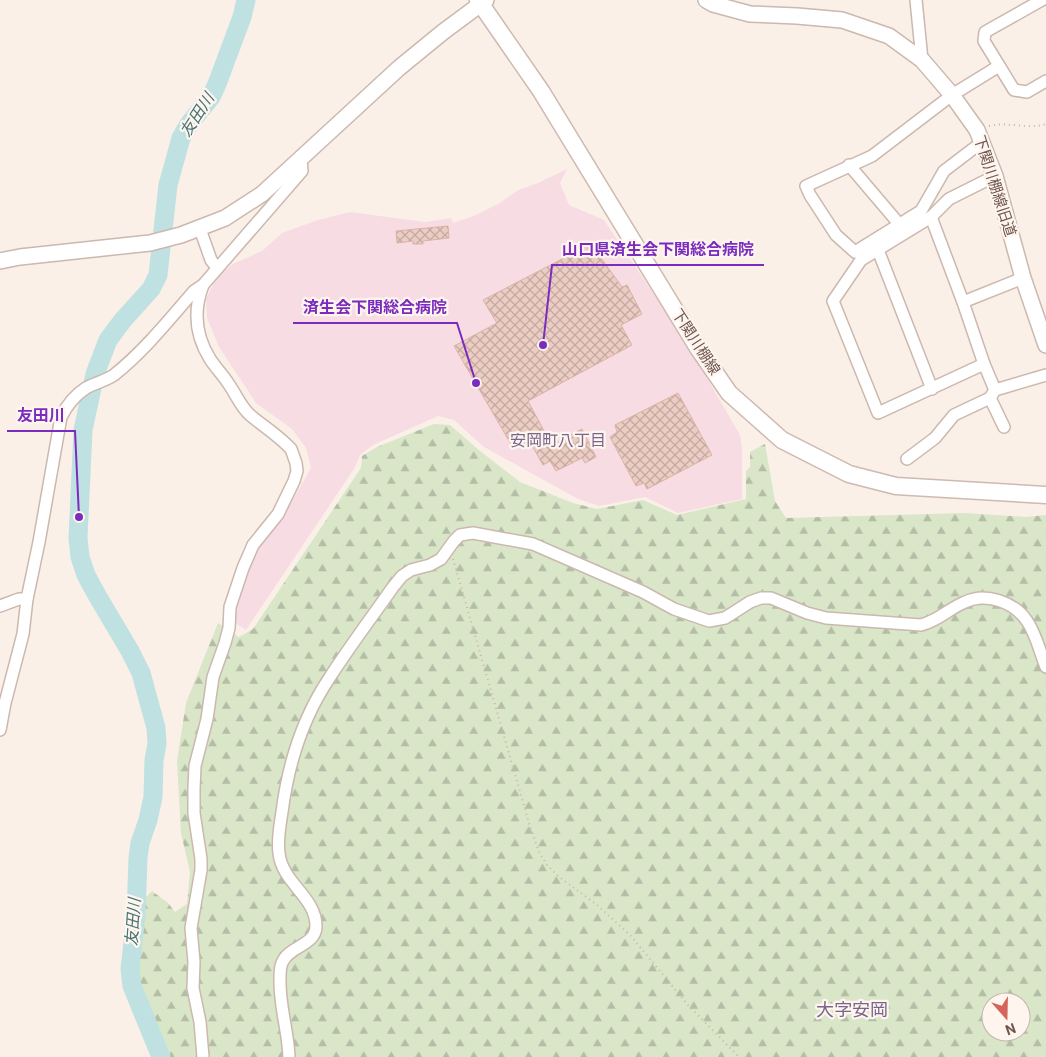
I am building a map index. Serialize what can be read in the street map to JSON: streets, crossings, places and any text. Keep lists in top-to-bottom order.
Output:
{
  "streets": {
    "main road": ["下関川棚線"],
    "street": ["下関川棚線旧道"]
  },
  "districts": ["安岡町八丁目", "大字安岡"],
  "water": ["友田川"],
  "places": ["山口県済生会下関総合病院", "済生会下関総合病院", "友田川"],
  "north": "bottom"
}
